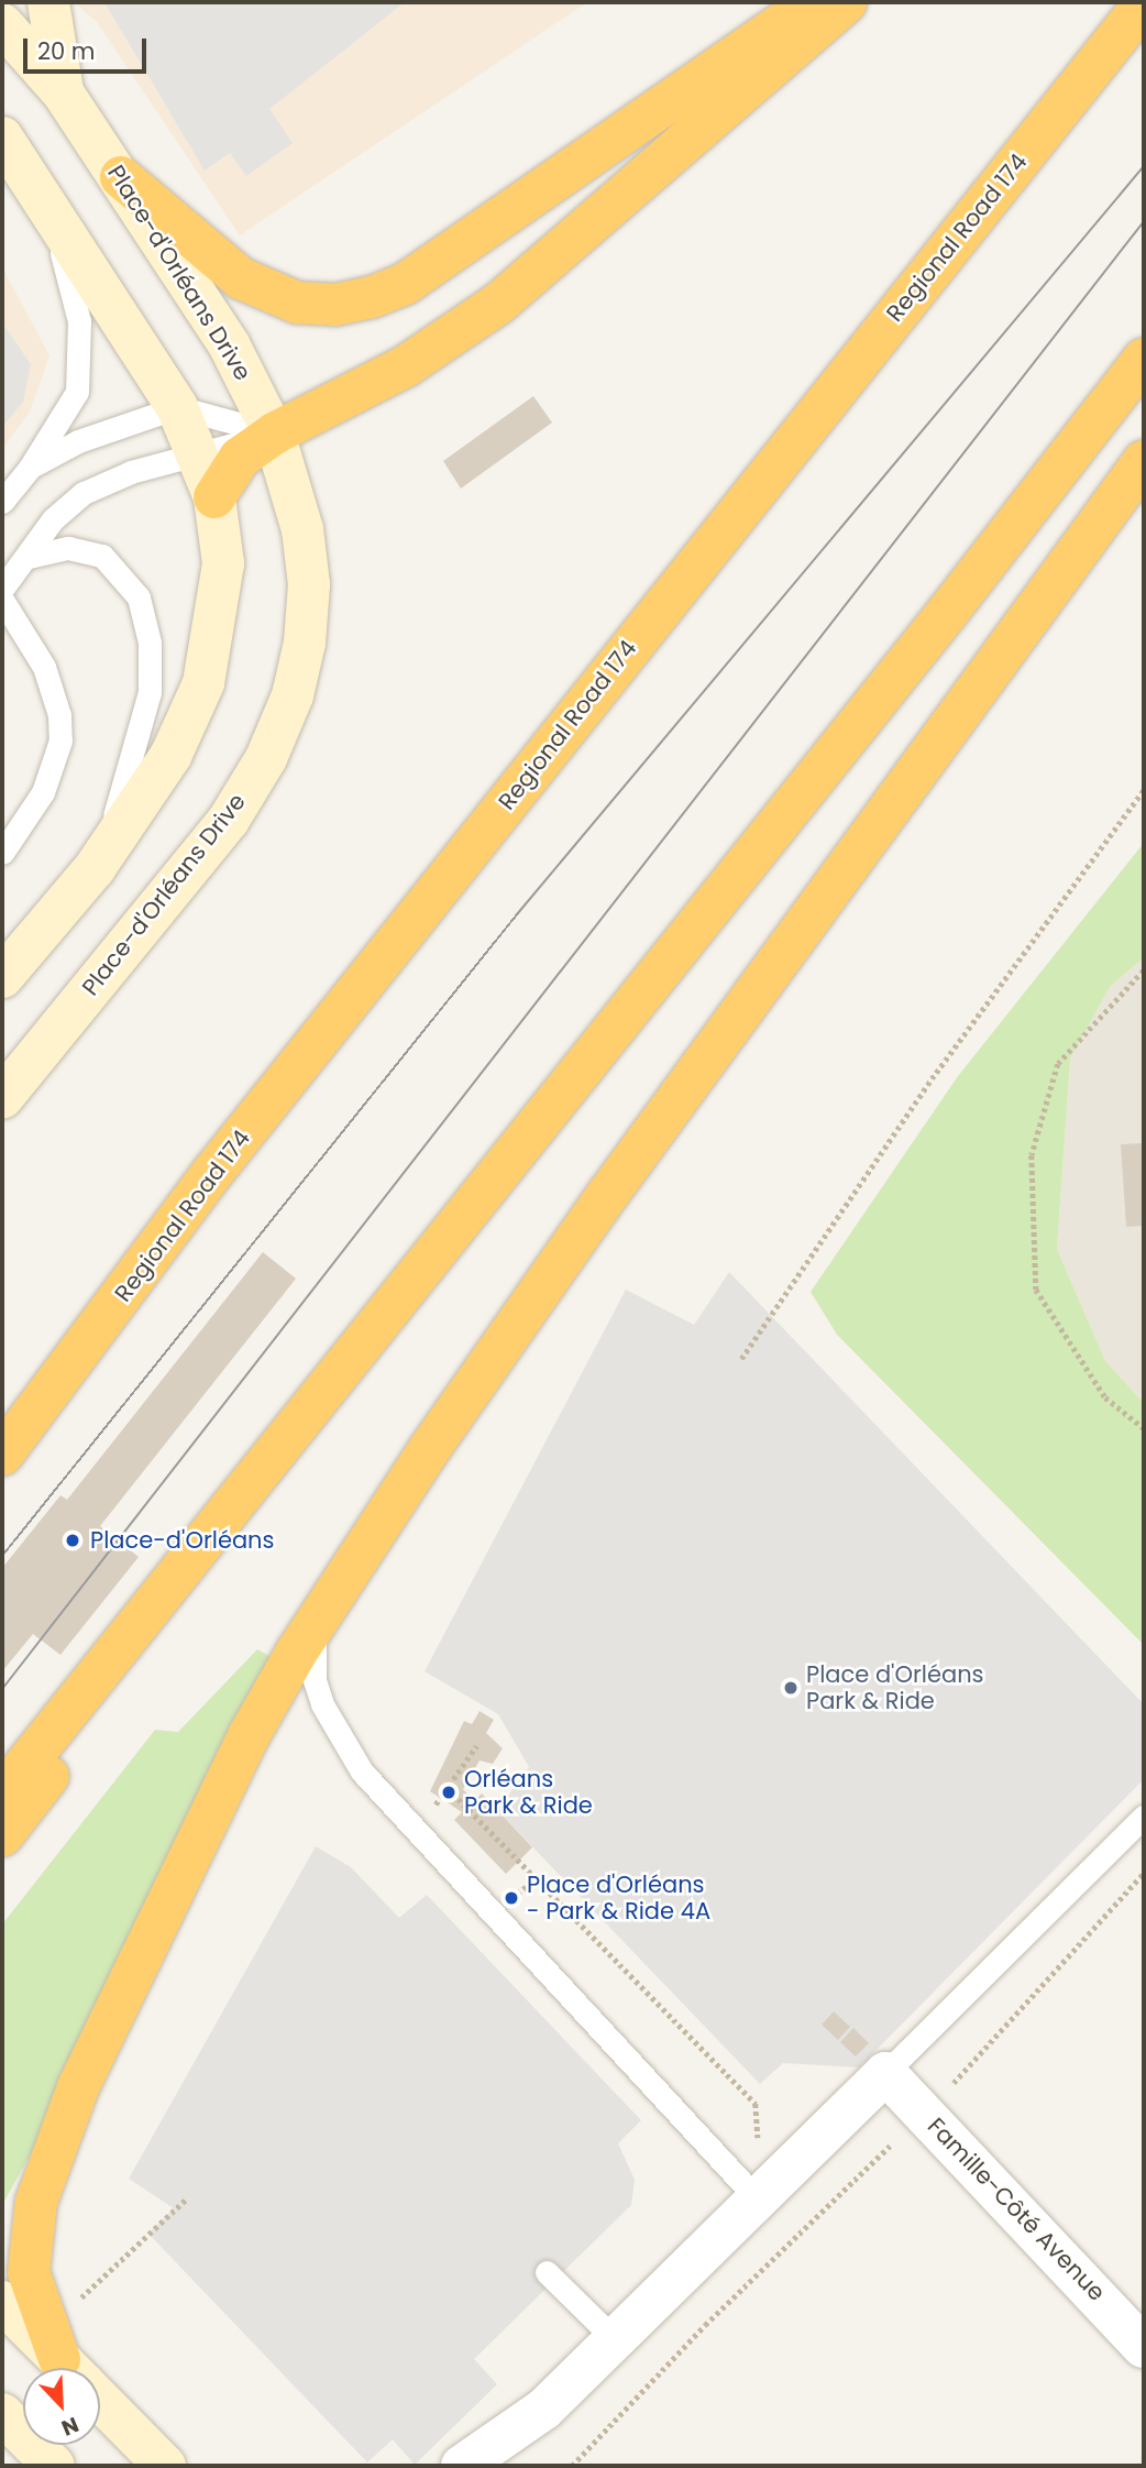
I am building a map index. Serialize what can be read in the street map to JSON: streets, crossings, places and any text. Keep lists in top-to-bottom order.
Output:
{
  "streets": {
    "highway": ["Regional Road 174"],
    "main road": ["Place-d'Orléans Drive"],
    "street": ["Famille-Côté Avenue"]
  },
  "places": [
    "Place-d'Orléans",
    "Place d'Orléans Park & Ride",
    "Orléans Park & Ride",
    "Place d'Orléans - Park & Ride 4A"
  ],
  "scale_bar": "20 m",
  "north": "bottom right"
}
